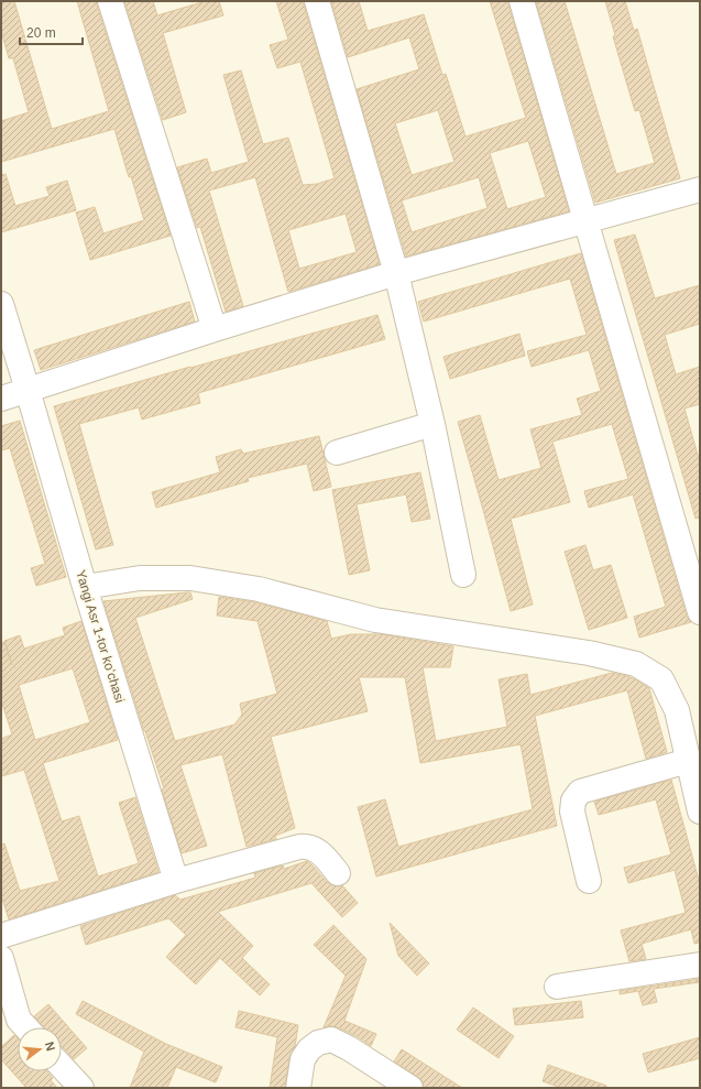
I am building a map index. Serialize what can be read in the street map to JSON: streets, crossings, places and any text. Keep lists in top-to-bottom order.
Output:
{
  "streets": {
    "street": ["Yangi Asr 1-tor koʻchasi"]
  },
  "scale_bar": "20 m",
  "north": "right"
}
